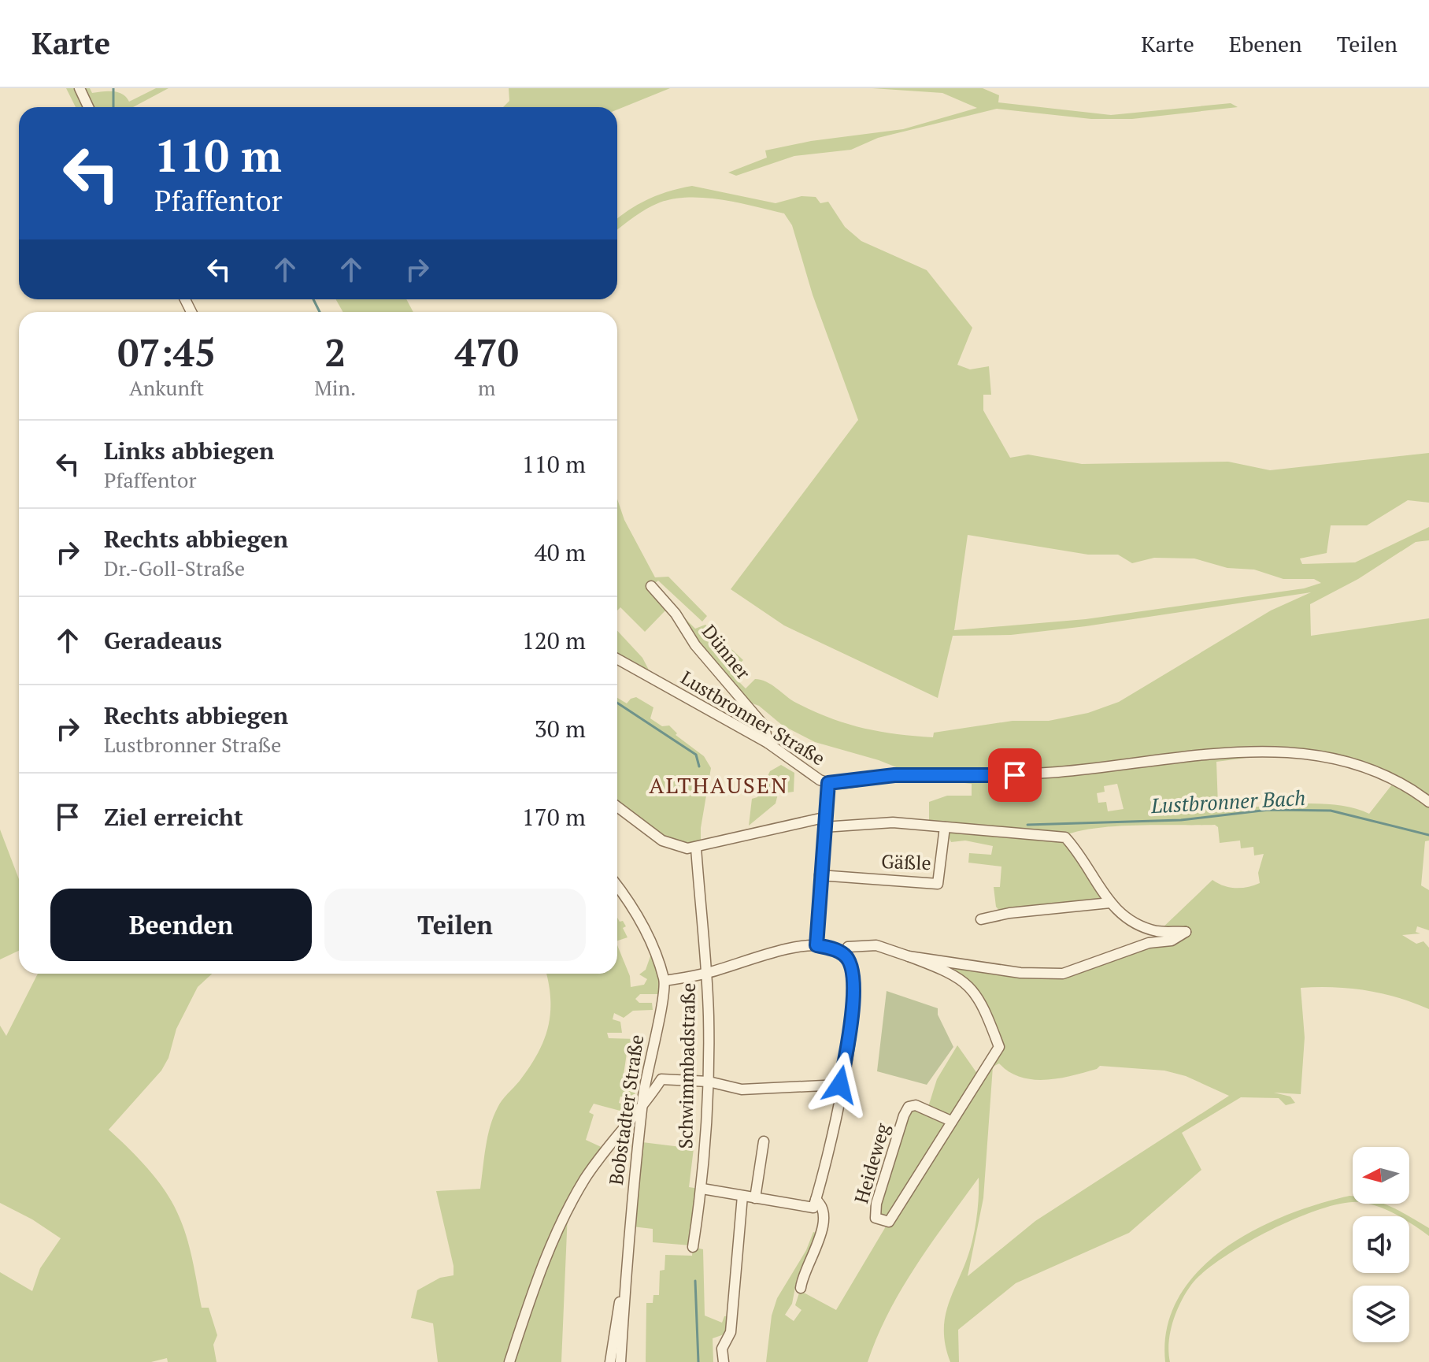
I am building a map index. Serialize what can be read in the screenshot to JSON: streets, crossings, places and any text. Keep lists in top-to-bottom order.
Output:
{
  "streets": {
    "street": [
      "Dünner",
      "Lustbronner Straße",
      "Gäßle",
      "Schwimmbadstraße",
      "Bobstadter Straße",
      "Heideweg"
    ]
  },
  "crossings": [
    ["Dünner", "Lustbronner Straße"]
  ],
  "districts": ["ALTHAUSEN"],
  "water": ["Lustbronner Bach"],
  "north": "left",
  "page": {
    "header": "Karte",
    "nav": ["Karte", "Ebenen", "Teilen"],
    "turn": ["110 m", "Pfaffentor"],
    "eta": [
      "07:45",
      "Ankunft",
      "2",
      "Min.",
      "470",
      "m"
    ],
    "list": [
      {
        "name": "Links abbiegen",
        "note": "Pfaffentor",
        "value": "110 m"
      },
      {
        "name": "Rechts abbiegen",
        "note": "Dr.-Goll-Straße",
        "value": "40 m"
      },
      {
        "name": "Geradeaus",
        "value": "120 m"
      },
      {
        "name": "Rechts abbiegen",
        "note": "Lustbronner Straße",
        "value": "30 m"
      },
      {
        "name": "Ziel erreicht",
        "value": "170 m"
      }
    ],
    "buttons": ["Beenden", "Teilen"]
  }
}
